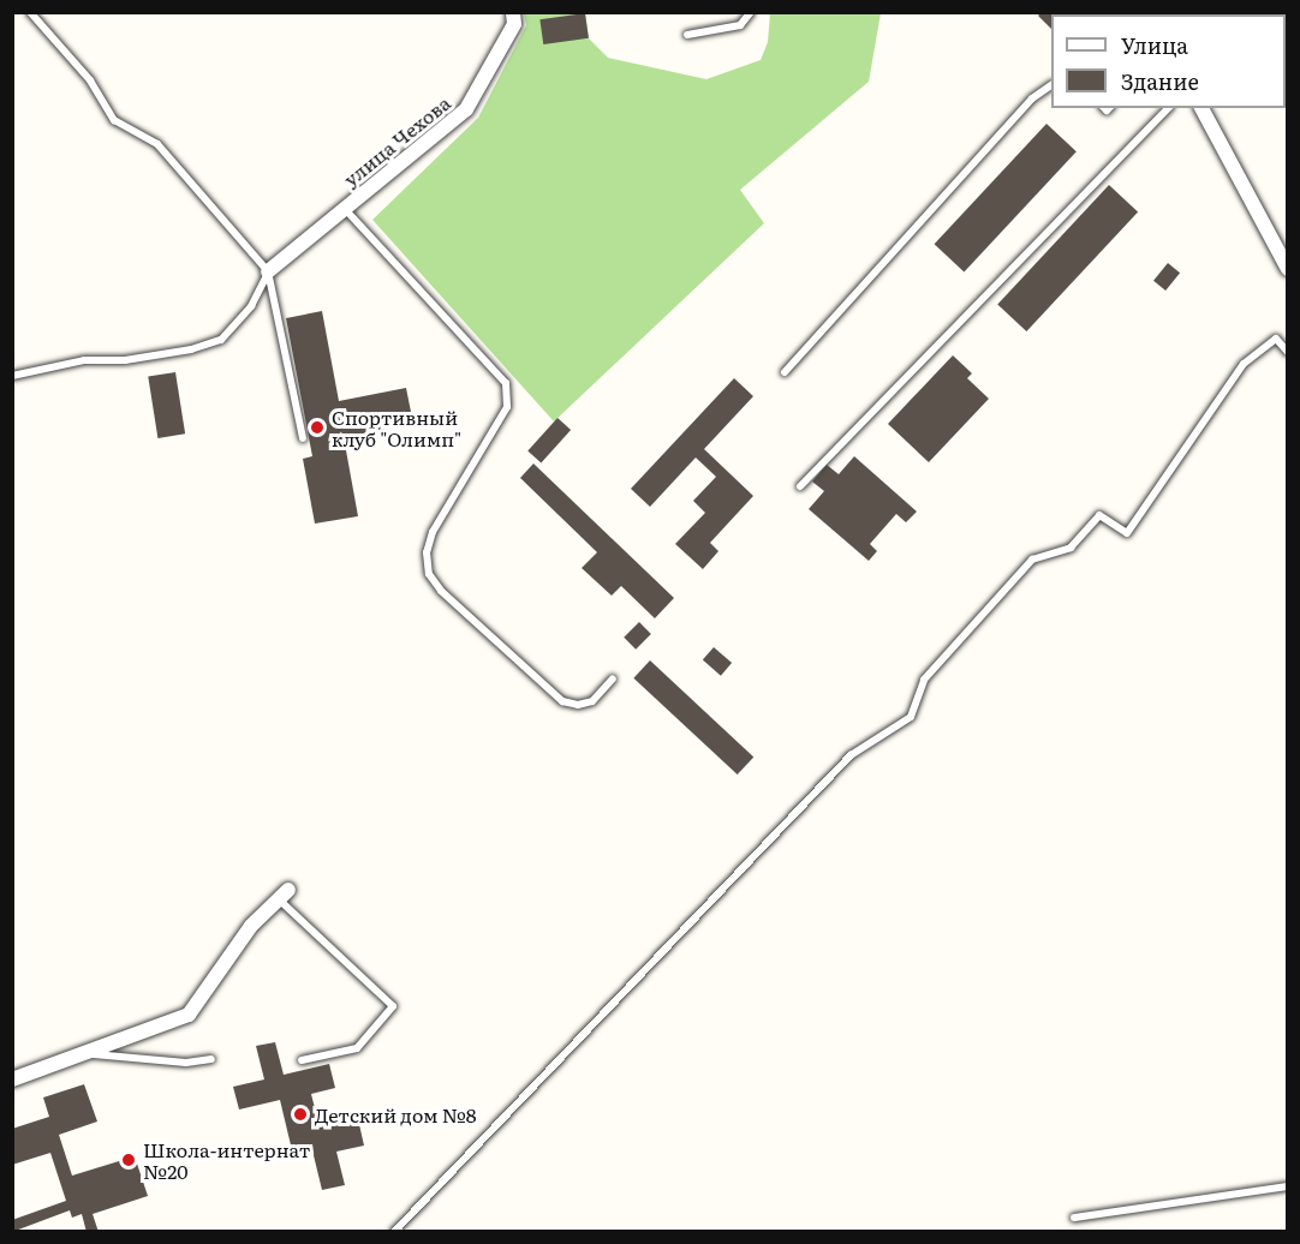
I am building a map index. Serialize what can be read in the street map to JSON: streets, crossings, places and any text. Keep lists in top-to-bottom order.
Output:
{
  "streets": {
    "street": ["улица Чехова"]
  },
  "places": ["Спортивный клуб \"Олимп\"", "Детский дом №8", "Школа-интернат №20"],
  "legend": ["Улица", "Здание"]
}
